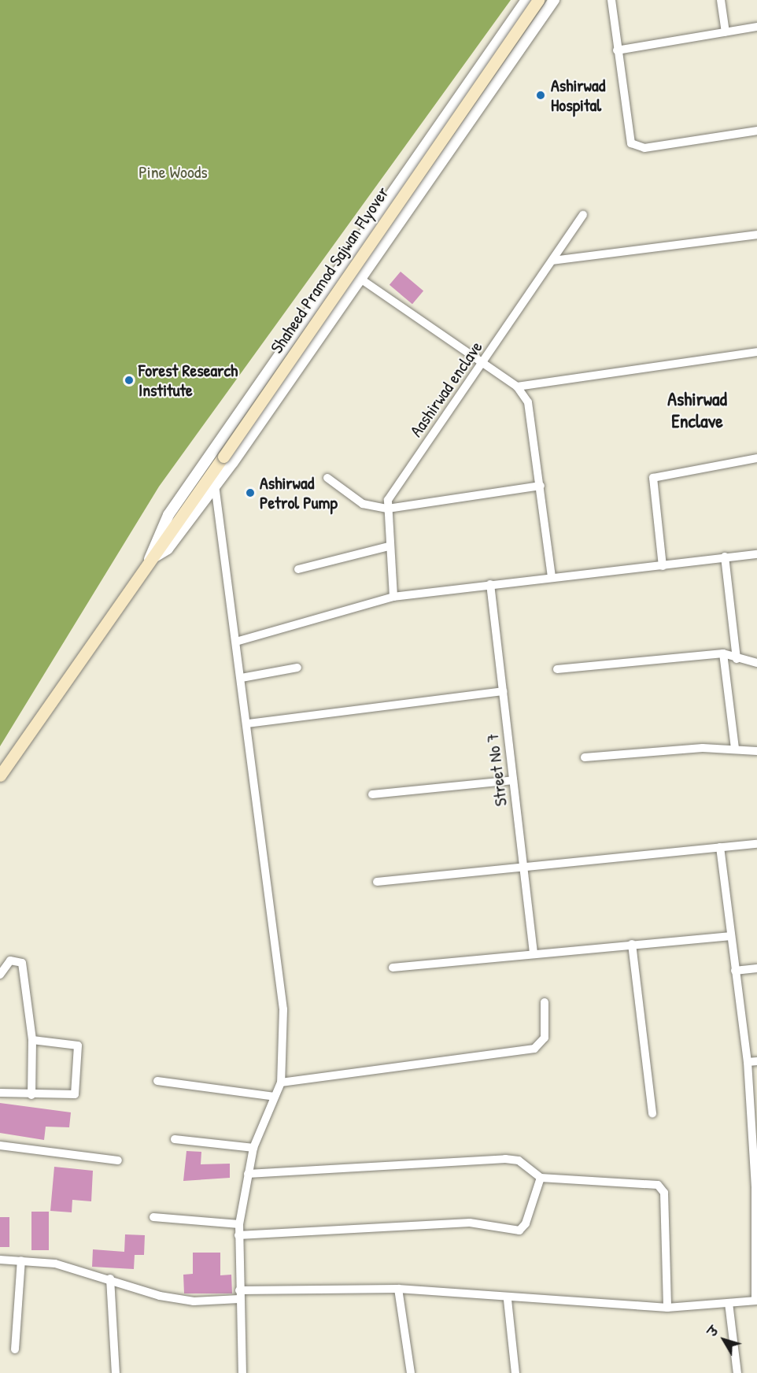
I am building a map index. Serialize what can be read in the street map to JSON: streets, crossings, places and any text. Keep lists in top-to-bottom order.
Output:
{
  "streets": {
    "main road": ["Shaheed Pramod Sajwan Flyover"],
    "street": ["Aashirwad enclave", "Street No 7"]
  },
  "districts": ["Ashirwad Enclave"],
  "parks": ["Pine Woods"],
  "places": ["Ashirwad Hospital", "Forest Research Institute", "Ashirwad Petrol Pump"],
  "north": "top left"
}
